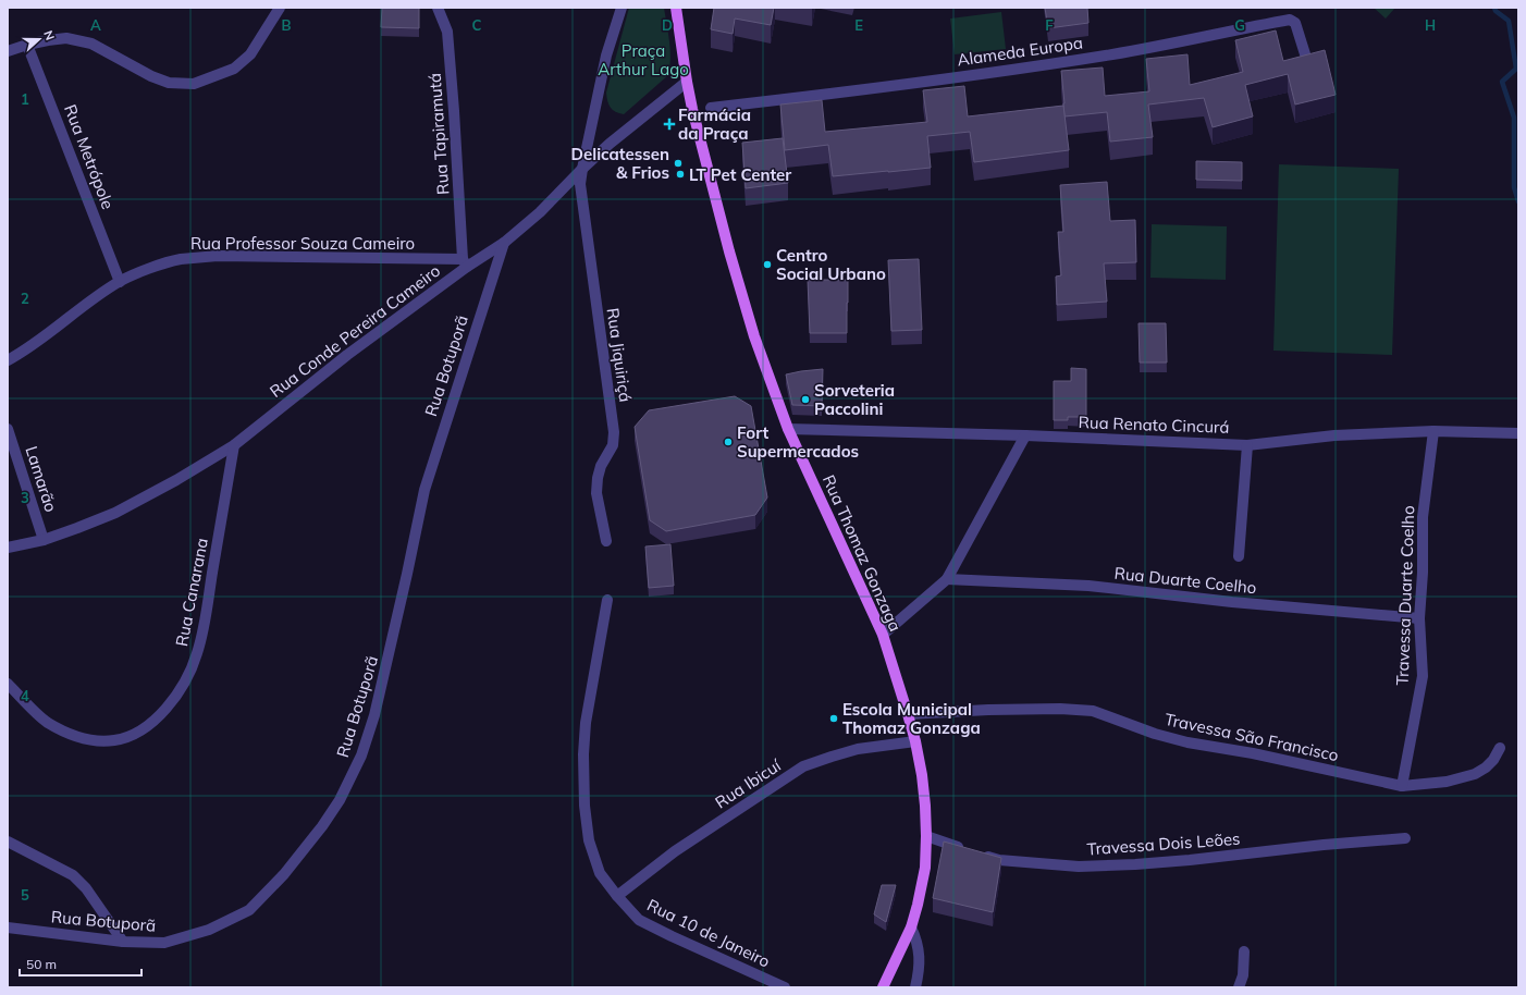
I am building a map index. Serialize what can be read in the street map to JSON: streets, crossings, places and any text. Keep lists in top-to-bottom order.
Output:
{
  "streets": {
    "main road": ["Rua Thomaz Gonzaga"],
    "street": [
      "Alameda Europa",
      "Rua Tapiramutá",
      "Rua Metrópole",
      "Rua Professor Souza Cameiro",
      "Rua Conde Pereira Cameiro",
      "Rua Jiquiriçá",
      "Rua Botuporã",
      "Rua Renato Cincurá",
      "Lamarão",
      "Rua Duarte Coelho",
      "Rua Canarana",
      "Travessa Duarte Coelho",
      "Travessa São Francisco",
      "Rua Ibicuí",
      "Travessa Dois Leões",
      "Rua 10 de Janeiro"
    ]
  },
  "crossings": [
    ["Rua Tapiramutá", "Rua Professor Souza Cameiro"],
    ["Rua Tapiramutá", "Rua Conde Pereira Cameiro"],
    ["Rua Metrópole", "Rua Professor Souza Cameiro"],
    ["Rua Professor Souza Cameiro", "Rua Conde Pereira Cameiro"],
    ["Rua Conde Pereira Cameiro", "Rua Jiquiriçá"],
    ["Rua Conde Pereira Cameiro", "Rua Botuporã"],
    ["Rua Conde Pereira Cameiro", "Lamarão"],
    ["Rua Conde Pereira Cameiro", "Rua Thomaz Gonzaga"],
    ["Rua Conde Pereira Cameiro", "Rua Canarana"],
    ["Rua Renato Cincurá", "Rua Thomaz Gonzaga"],
    ["Rua Renato Cincurá", "Travessa Duarte Coelho"],
    ["Rua Thomaz Gonzaga", "Travessa São Francisco"],
    ["Rua Thomaz Gonzaga", "Rua Ibicuí"],
    ["Rua Thomaz Gonzaga", "Travessa Dois Leões"],
    ["Rua Duarte Coelho", "Travessa Duarte Coelho"],
    ["Travessa Duarte Coelho", "Travessa São Francisco"],
    ["Rua Ibicuí", "Rua 10 de Janeiro"]
  ],
  "parks": ["Praça Arthur Lago"],
  "places": {
    "health": ["Farmácia da Praça"],
    "other": [
      "Delicatessen & Frios",
      "LT Pet Center",
      "Centro Social Urbano",
      "Sorveteria Paccolini",
      "Fort Supermercados",
      "Escola Municipal Thomaz Gonzaga"
    ]
  },
  "scale_bar": "50 m",
  "north": "right",
  "grid": {
    "columns": [
      "A",
      "B",
      "C",
      "D",
      "E",
      "F",
      "G",
      "H"
    ],
    "rows": [
      "1",
      "2",
      "3",
      "4",
      "5"
    ]
  }
}
